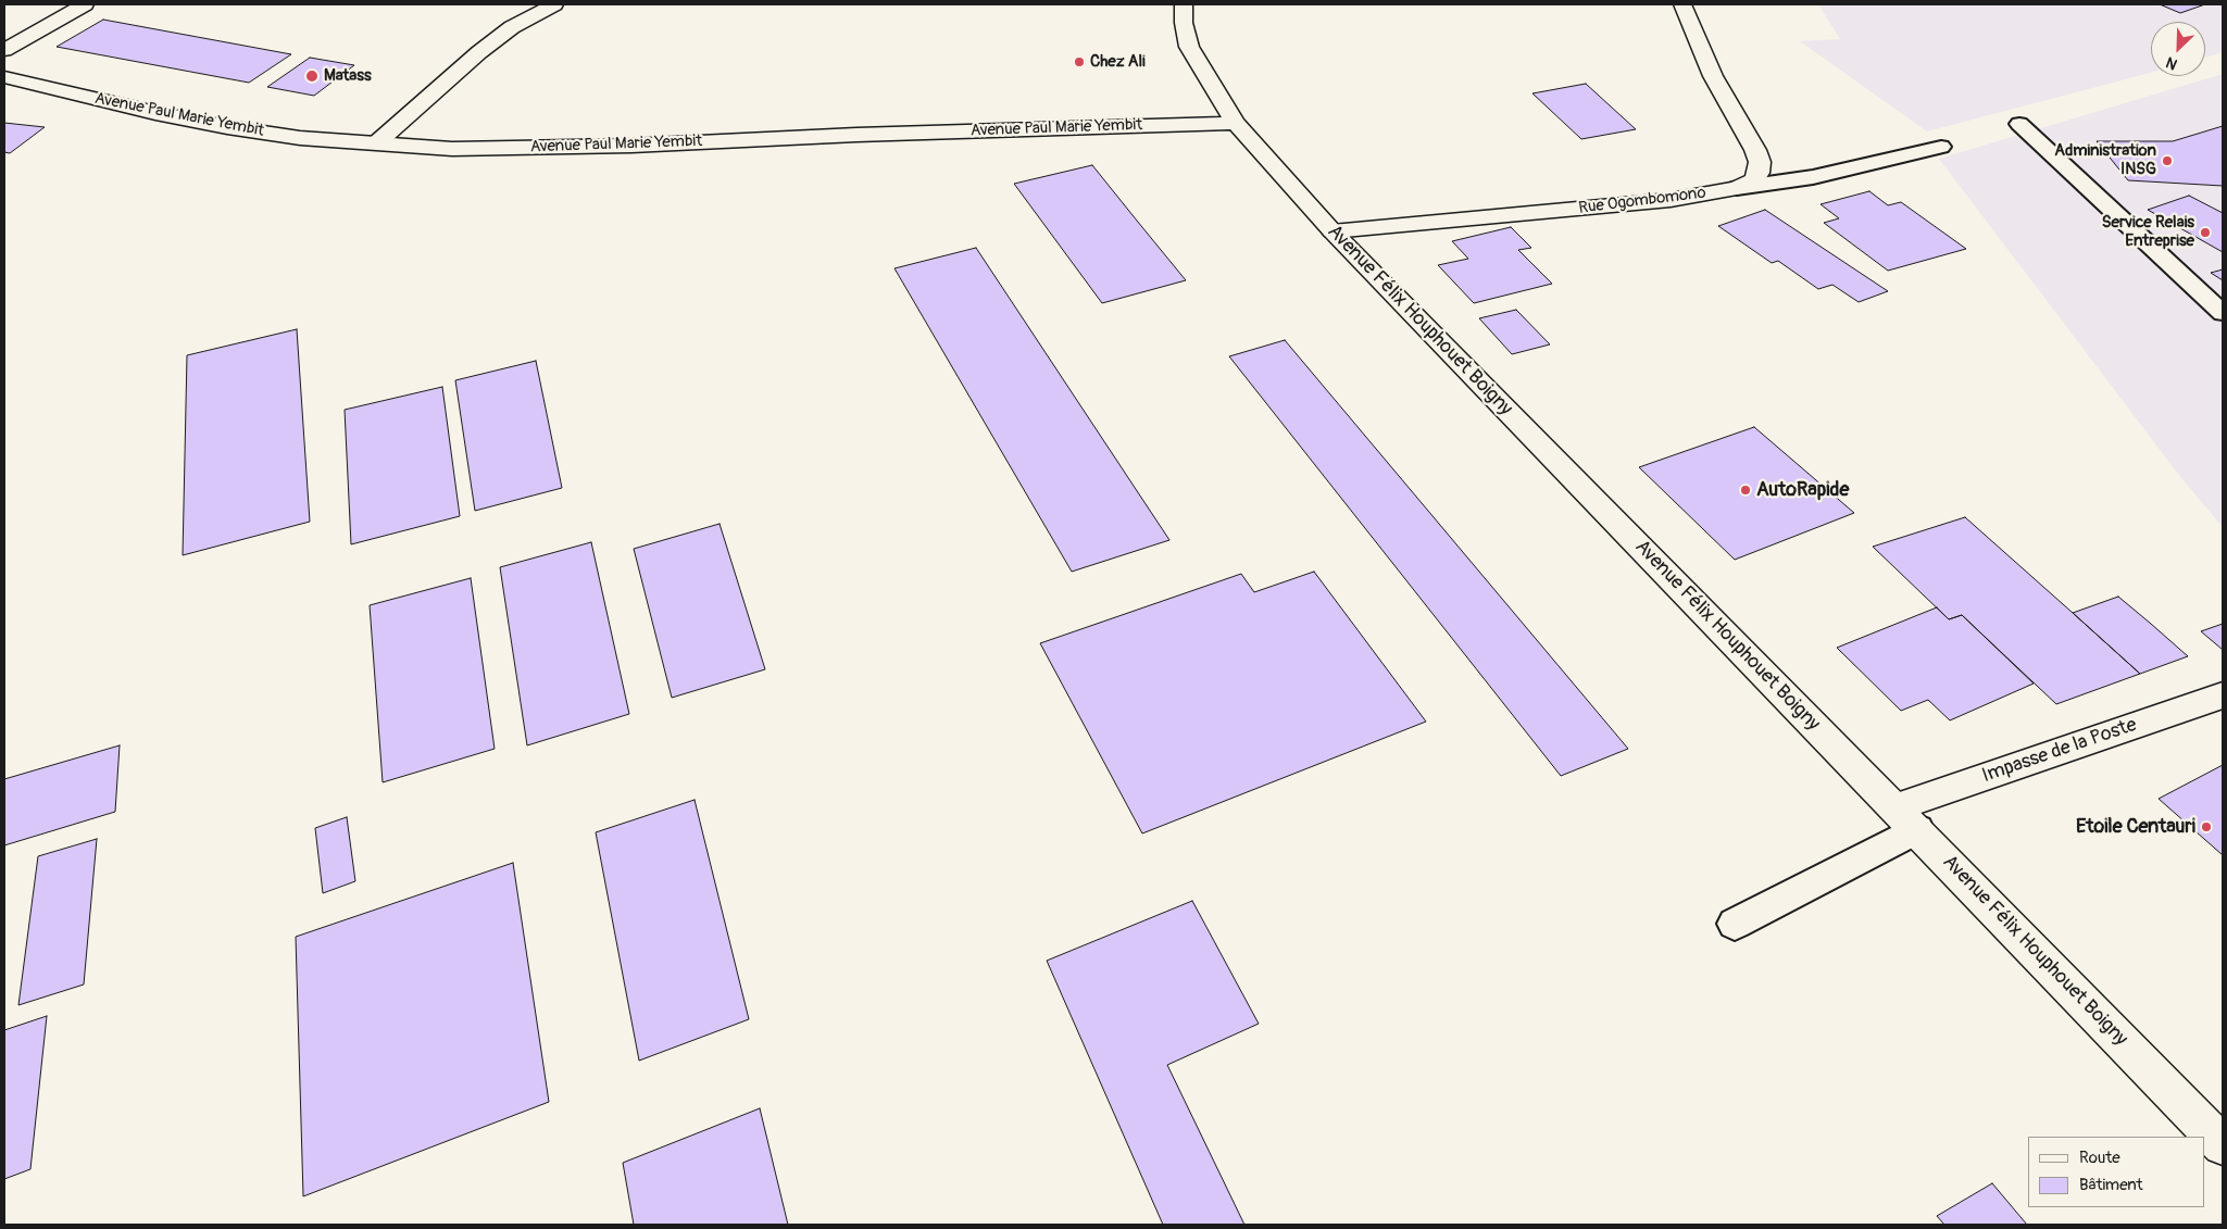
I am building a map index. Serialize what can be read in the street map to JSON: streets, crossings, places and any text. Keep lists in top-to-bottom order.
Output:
{
  "streets": {
    "main road": [
      "Avenue Paul Marie Yembit",
      "Rue Ogombomono",
      "Avenue Félix Houphouet Boigny",
      "Impasse de la Poste"
    ]
  },
  "crossings": [
    ["Avenue Paul Marie Yembit", "Avenue Félix Houphouet Boigny"],
    ["Rue Ogombomono", "Avenue Félix Houphouet Boigny"],
    ["Avenue Félix Houphouet Boigny", "Impasse de la Poste"]
  ],
  "places": [
    "Chez Ali",
    "Matass",
    "Administration INSG",
    "Service Relais Entreprise",
    "AutoRapide",
    "Etoile Centauri"
  ],
  "legend": ["Route", "Bâtiment"],
  "north": "bottom left"
}
